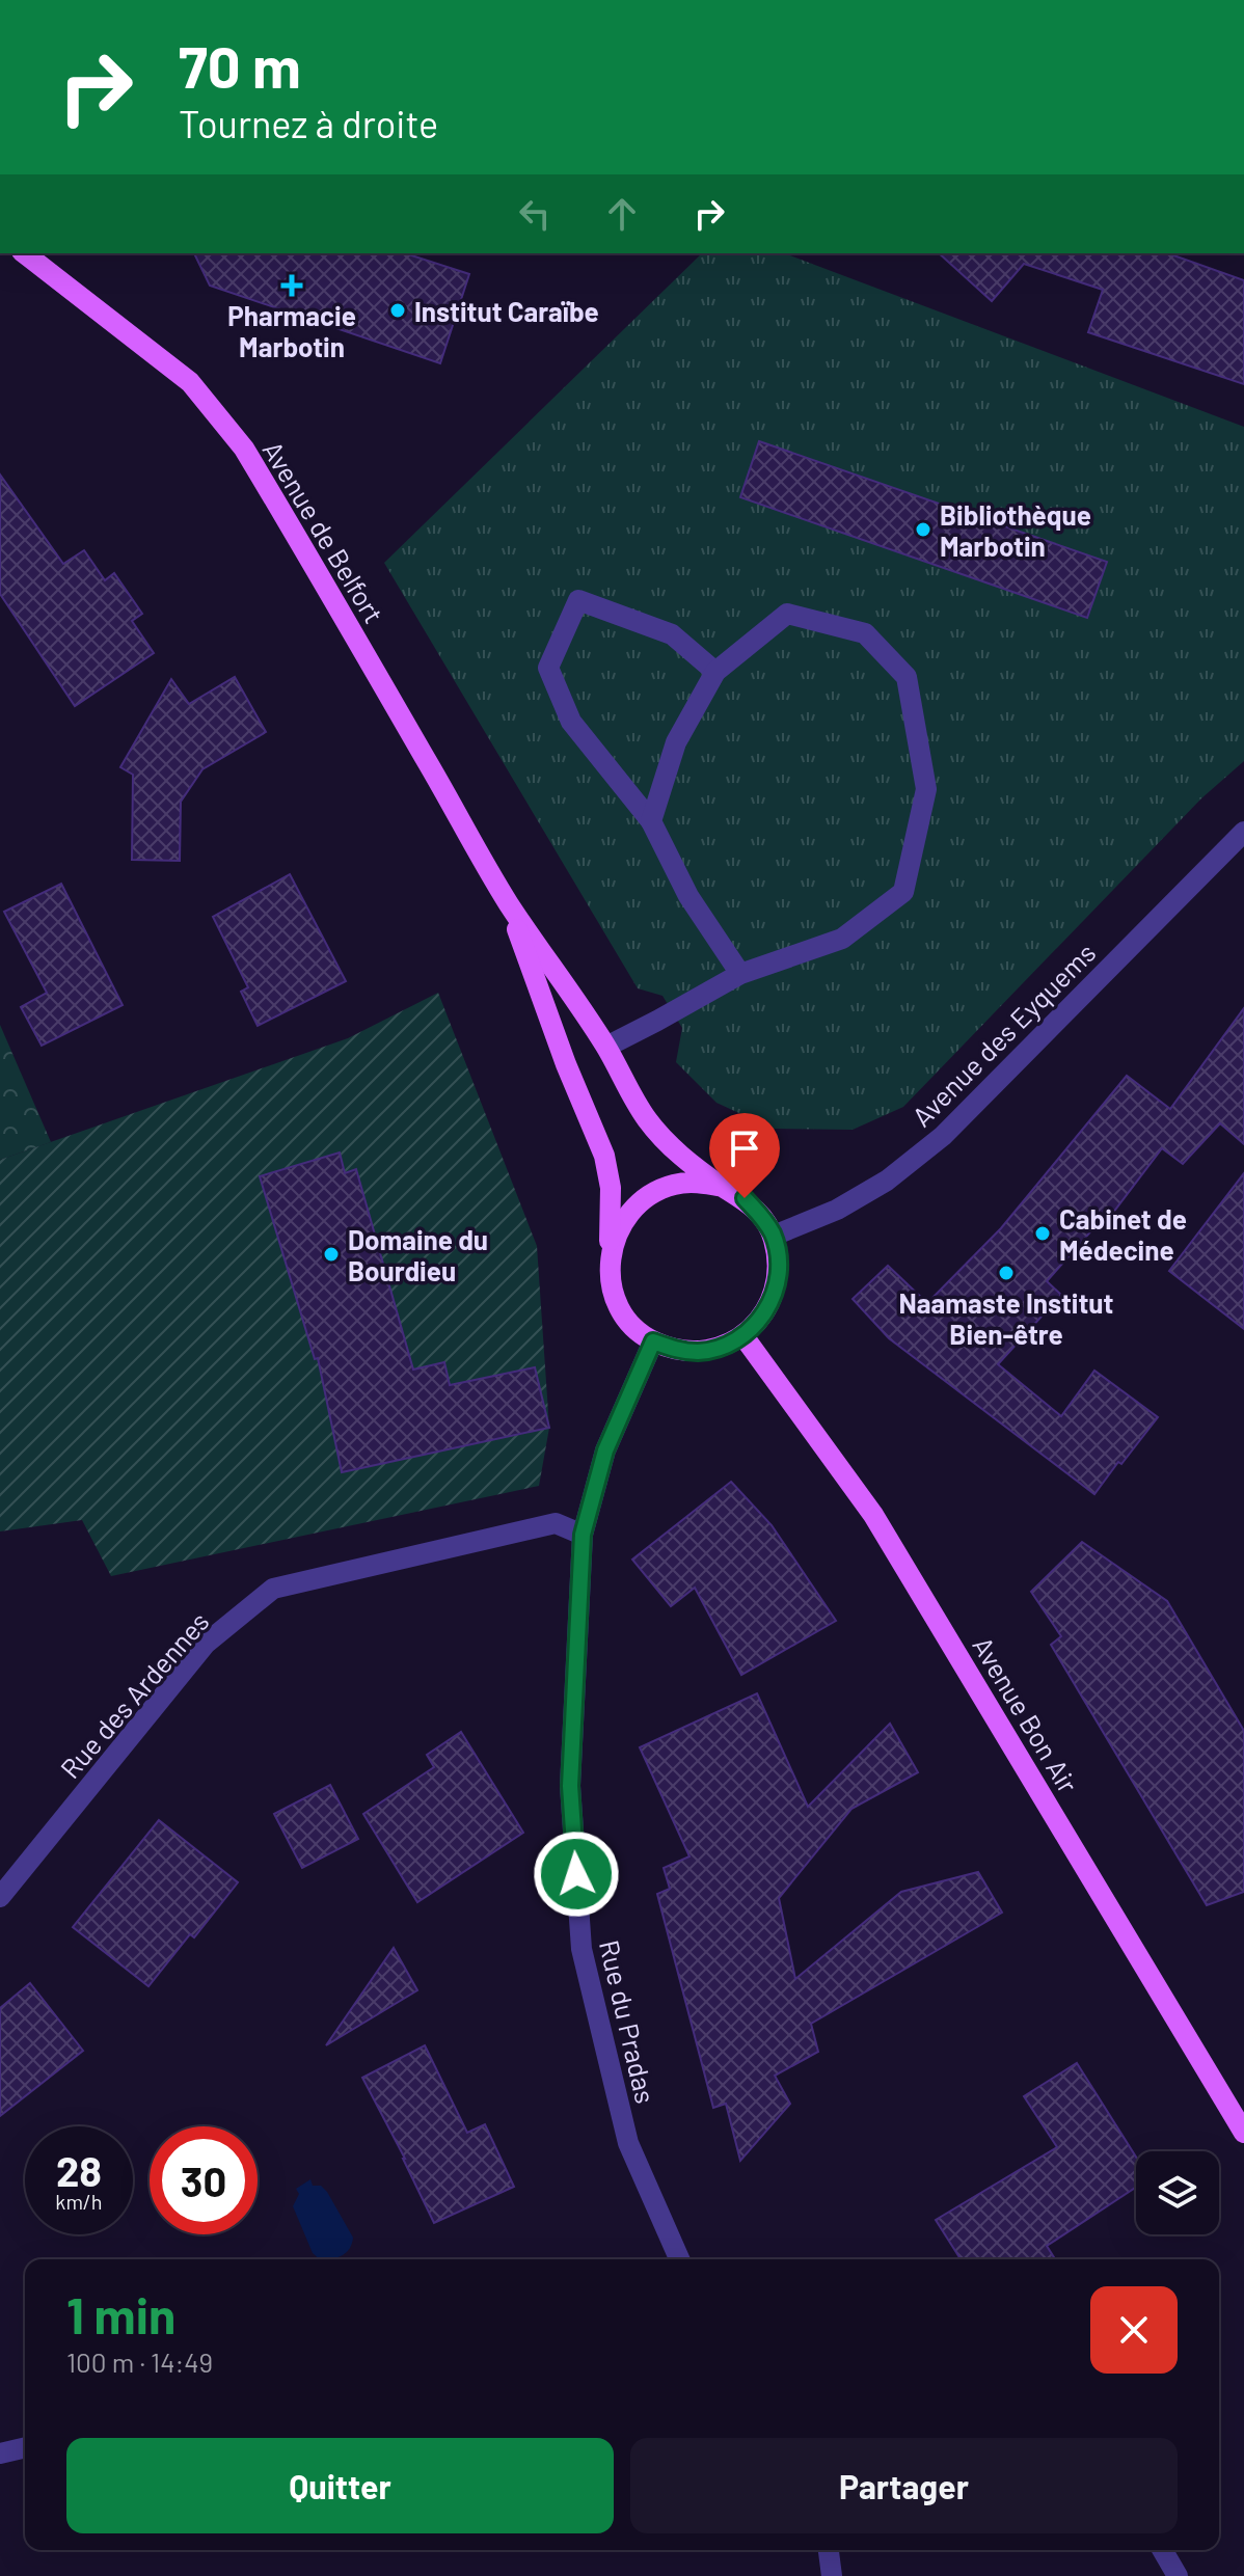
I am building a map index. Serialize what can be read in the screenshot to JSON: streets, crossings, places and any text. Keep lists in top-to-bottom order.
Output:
{
  "streets": {
    "main road": ["Avenue de Belfort", "Avenue Bon Air"],
    "street": ["Avenue des Eyquems", "Rue des Ardennes", "Rue du Pradas"]
  },
  "crossings": [
    ["Avenue de Belfort", "Avenue des Eyquems"],
    ["Avenue de Belfort", "Avenue Bon Air"],
    ["Avenue de Belfort", "Rue du Pradas"],
    ["Avenue des Eyquems", "Avenue Bon Air"],
    ["Avenue des Eyquems", "Rue du Pradas"],
    ["Rue des Ardennes", "Rue du Pradas"],
    ["Avenue Bon Air", "Rue du Pradas"]
  ],
  "places": {
    "health": ["Pharmacie Marbotin"],
    "other": [
      "Institut Caraïbe",
      "Bibliothèque Marbotin",
      "Cabinet de Médecine",
      "Domaine du Bourdieu",
      "Naamaste Institut Bien-être"
    ]
  },
  "page": {
    "turn": ["70 m", "Tournez à droite"],
    "speed": "28 km/h",
    "limit": "30",
    "heading": ["1 min", "100 m · 14:49"],
    "buttons": ["Quitter", "Partager"]
  }
}
